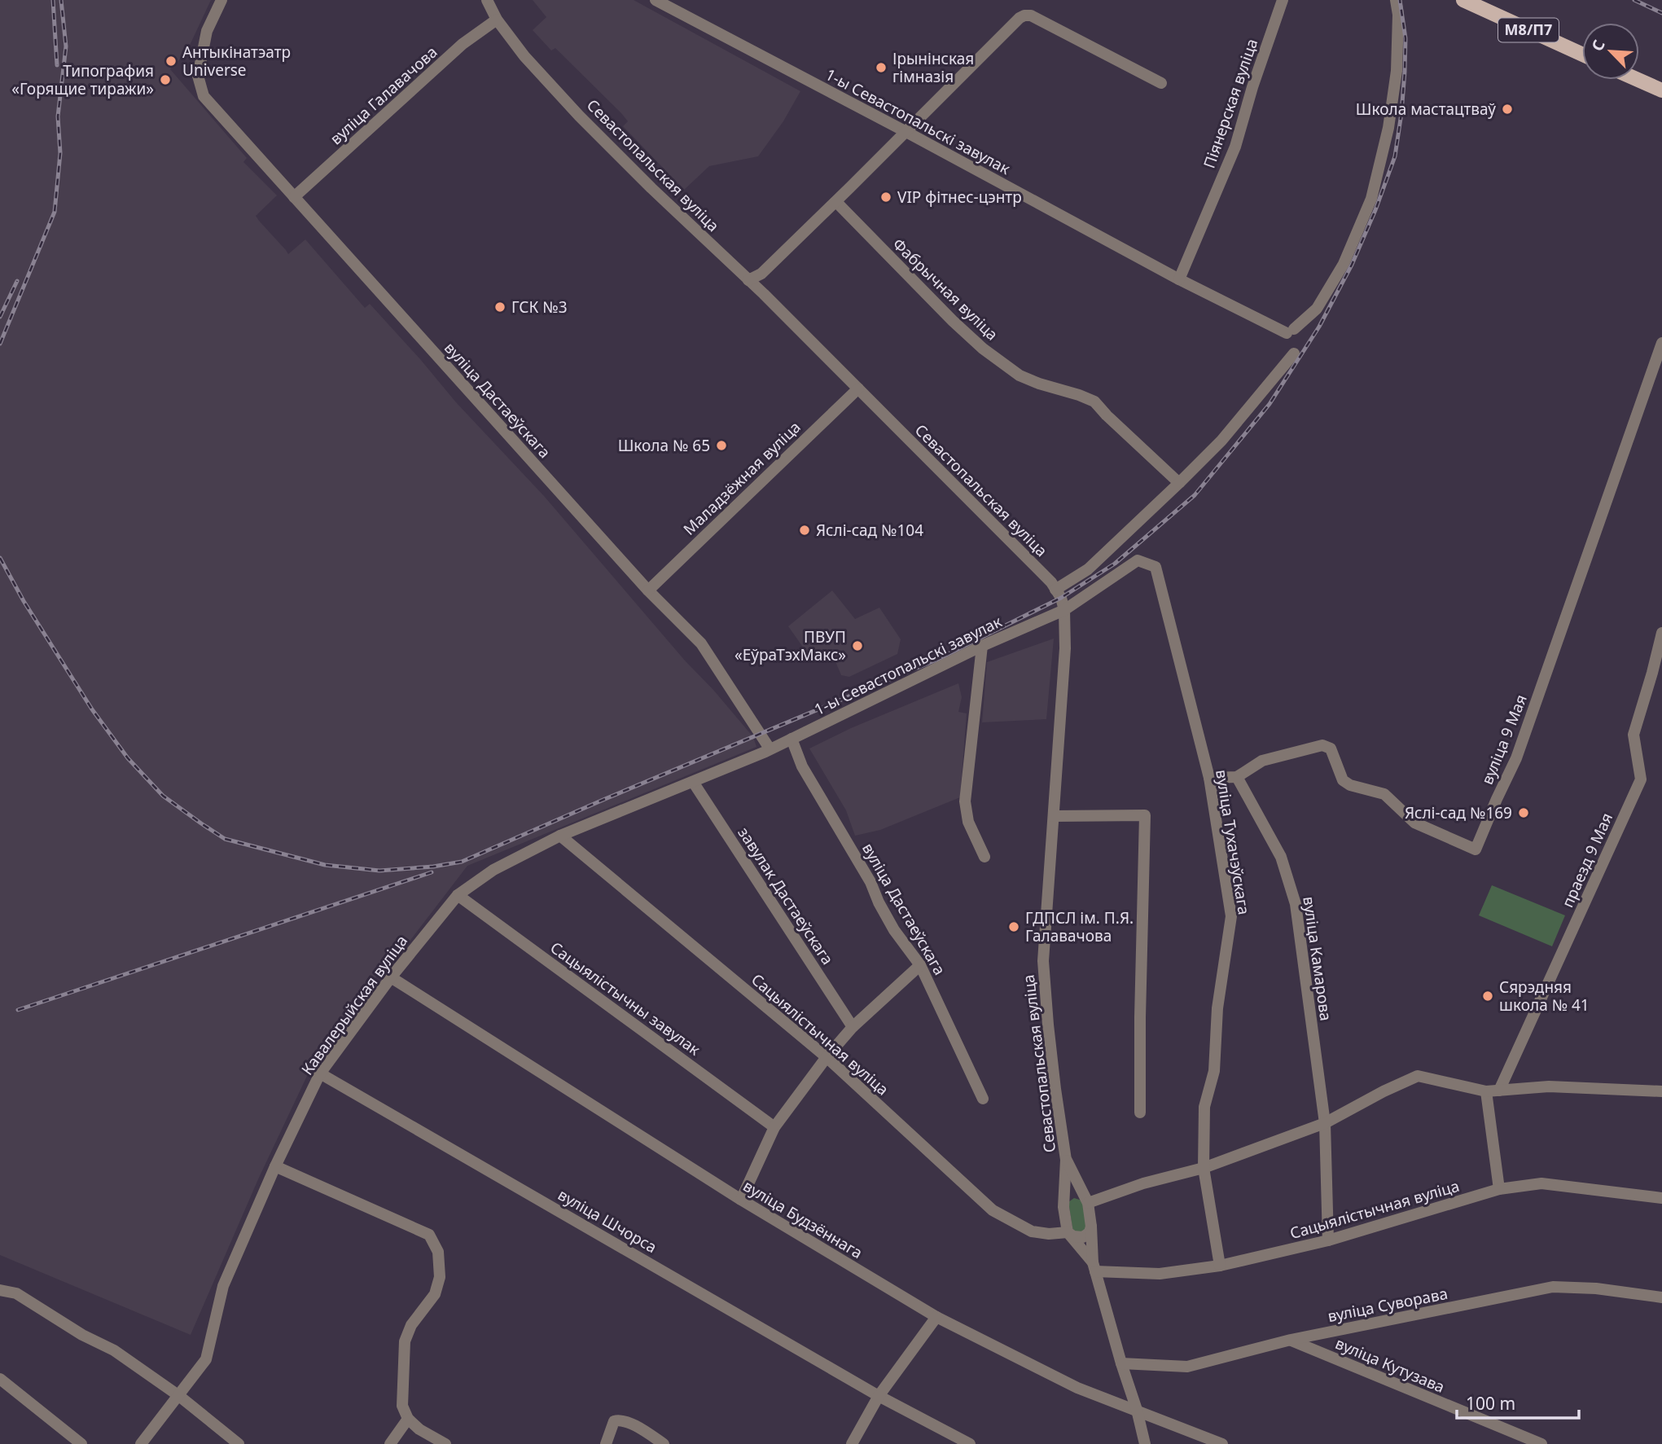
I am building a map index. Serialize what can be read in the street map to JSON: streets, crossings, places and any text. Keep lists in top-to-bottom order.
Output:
{
  "streets": {
    "main road": ["М8/П7"],
    "street": [
      "вуліца Галавачова",
      "Піянерская вуліца",
      "1-ы Севастопальскі завулак",
      "Севастопальская вуліца",
      "Фабрычная вуліца",
      "вуліца Дастаеўскага",
      "Маладзёжная вуліца",
      "вуліца 9 Мая",
      "вуліца Тухачэўскага",
      "праезд 9 Мая",
      "завулак Дастаеўскага",
      "вуліца Камарова",
      "Сацыялістычны завулак",
      "Кавалерыйская вуліца",
      "Сацыялістычная вуліца",
      "вуліца Будзённага",
      "вуліца Шчорса",
      "вуліца Суворава",
      "вуліца Кутузава"
    ]
  },
  "crossings": [
    ["вуліца Галавачова", "Севастопальская вуліца"],
    ["вуліца Галавачова", "вуліца Дастаеўскага"],
    ["Піянерская вуліца", "1-ы Севастопальскі завулак"],
    ["1-ы Севастопальскі завулак", "Севастопальская вуліца"],
    ["1-ы Севастопальскі завулак", "вуліца Дастаеўскага"],
    ["1-ы Севастопальскі завулак", "вуліца Тухачэўскага"],
    ["1-ы Севастопальскі завулак", "Кавалерыйская вуліца"],
    ["Севастопальская вуліца", "Маладзёжная вуліца"],
    ["Севастопальская вуліца", "вуліца Тухачэўскага"],
    ["Севастопальская вуліца", "Сацыялістычная вуліца"],
    ["Севастопальская вуліца", "вуліца Будзённага"],
    ["Севастопальская вуліца", "вуліца Суворава"],
    ["вуліца Дастаеўскага", "Маладзёжная вуліца"],
    ["вуліца Дастаеўскага", "Кавалерыйская вуліца"],
    ["вуліца 9 Мая", "вуліца Камарова"],
    ["вуліца Тухачэўскага", "Сацыялістычная вуліца"],
    ["завулак Дастаеўскага", "Кавалерыйская вуліца"],
    ["вуліца Камарова", "Сацыялістычная вуліца"],
    ["Сацыялістычны завулак", "Кавалерыйская вуліца"],
    ["Кавалерыйская вуліца", "Сацыялістычная вуліца"],
    ["Кавалерыйская вуліца", "вуліца Будзённага"],
    ["Кавалерыйская вуліца", "вуліца Шчорса"],
    ["вуліца Суворава", "вуліца Кутузава"]
  ],
  "places": [
    "Антыкінатэатр Universe",
    "Ірынінская гімназія",
    "Типография «Горящие тиражи»",
    "Школа мастацтваў",
    "VIP фітнес-цэнтр",
    "ГСК №3",
    "Школа № 65",
    "Яслі-сад №104",
    "ПВУП «ЕўраТэхМакс»",
    "Яслі-сад №169",
    "ГДПСЛ ім. П.Я. Галавачова",
    "Сярэдняя школа № 41"
  ],
  "scale_bar": "100 m",
  "north": "top left"
}
